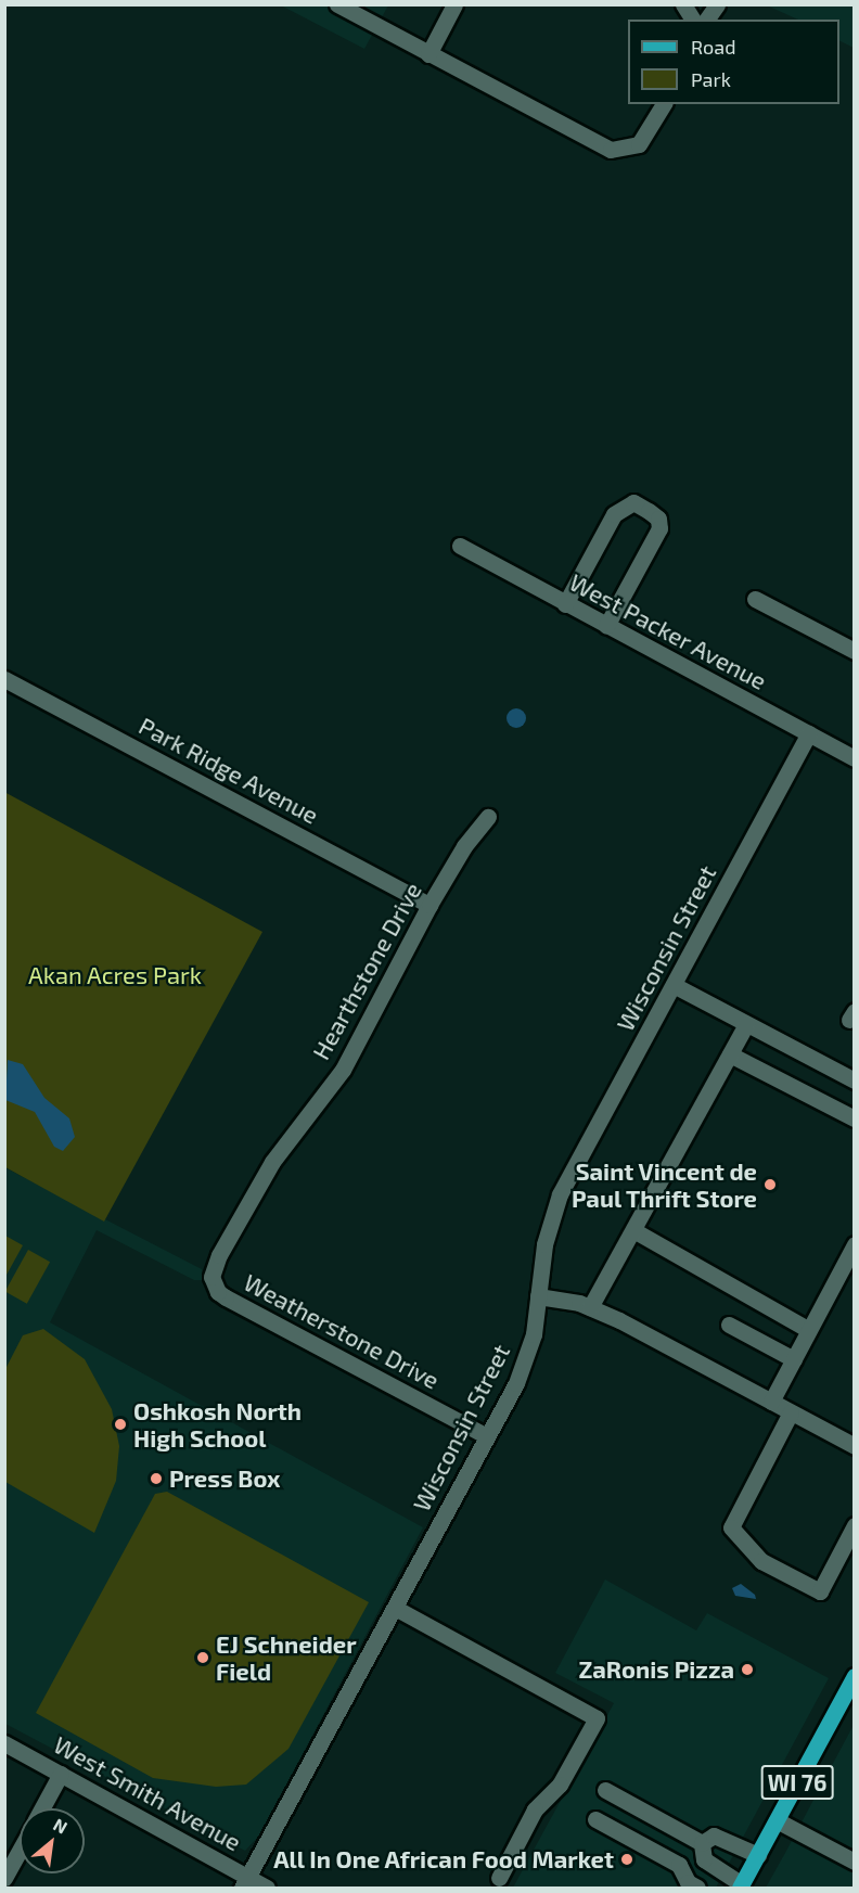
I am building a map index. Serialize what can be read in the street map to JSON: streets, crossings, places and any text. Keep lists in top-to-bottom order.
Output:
{
  "streets": {
    "main road": ["WI 76"],
    "street": [
      "West Packer Avenue",
      "Park Ridge Avenue",
      "Wisconsin Street",
      "Hearthstone Drive",
      "Weatherstone Drive",
      "West Smith Avenue"
    ]
  },
  "crossings": [
    ["West Packer Avenue", "Wisconsin Street"],
    ["Park Ridge Avenue", "Hearthstone Drive"],
    ["Wisconsin Street", "Weatherstone Drive"],
    ["Wisconsin Street", "West Smith Avenue"],
    ["Hearthstone Drive", "Weatherstone Drive"]
  ],
  "parks": ["Akan Acres Park"],
  "places": [
    "Saint Vincent de Paul Thrift Store",
    "Oshkosh North High School",
    "Press Box",
    "EJ Schneider Field",
    "ZaRonis Pizza",
    "All In One African Food Market"
  ],
  "legend": ["Road", "Park"],
  "north": "top right"
}
